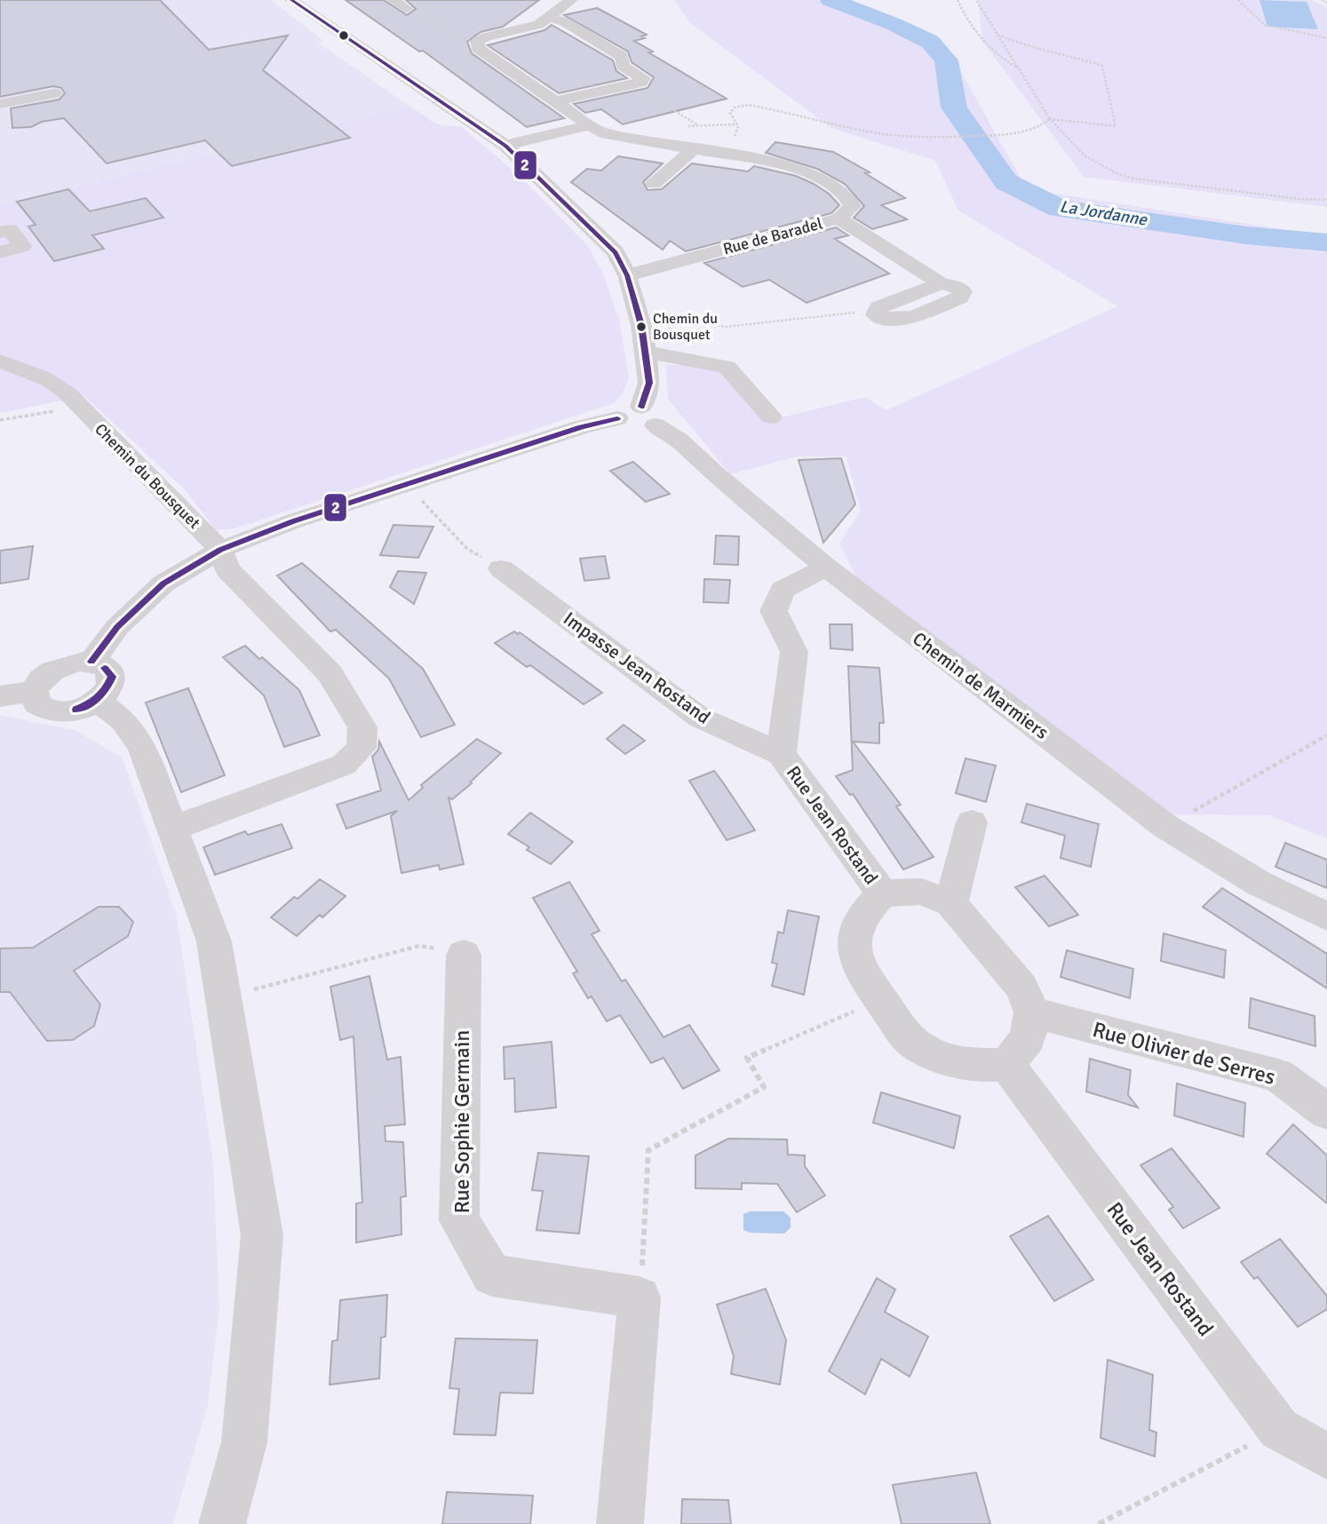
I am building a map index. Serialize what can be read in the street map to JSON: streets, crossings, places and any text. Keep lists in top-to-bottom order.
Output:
{
  "streets": {
    "street": [
      "Rue de Baradel",
      "Chemin du Bousquet",
      "Impasse Jean Rostand",
      "Chemin de Marmiers",
      "Rue Jean Rostand",
      "Rue Olivier de Serres",
      "Rue Sophie Germain"
    ]
  },
  "crossings": [
    ["Impasse Jean Rostand", "Rue Jean Rostand"],
    ["Chemin de Marmiers", "Rue Jean Rostand"],
    ["Rue Jean Rostand", "Rue Olivier de Serres"]
  ],
  "water": ["La Jordanne"],
  "places": ["Chemin du Bousquet"],
  "lines": ["transit line 2"]
}
